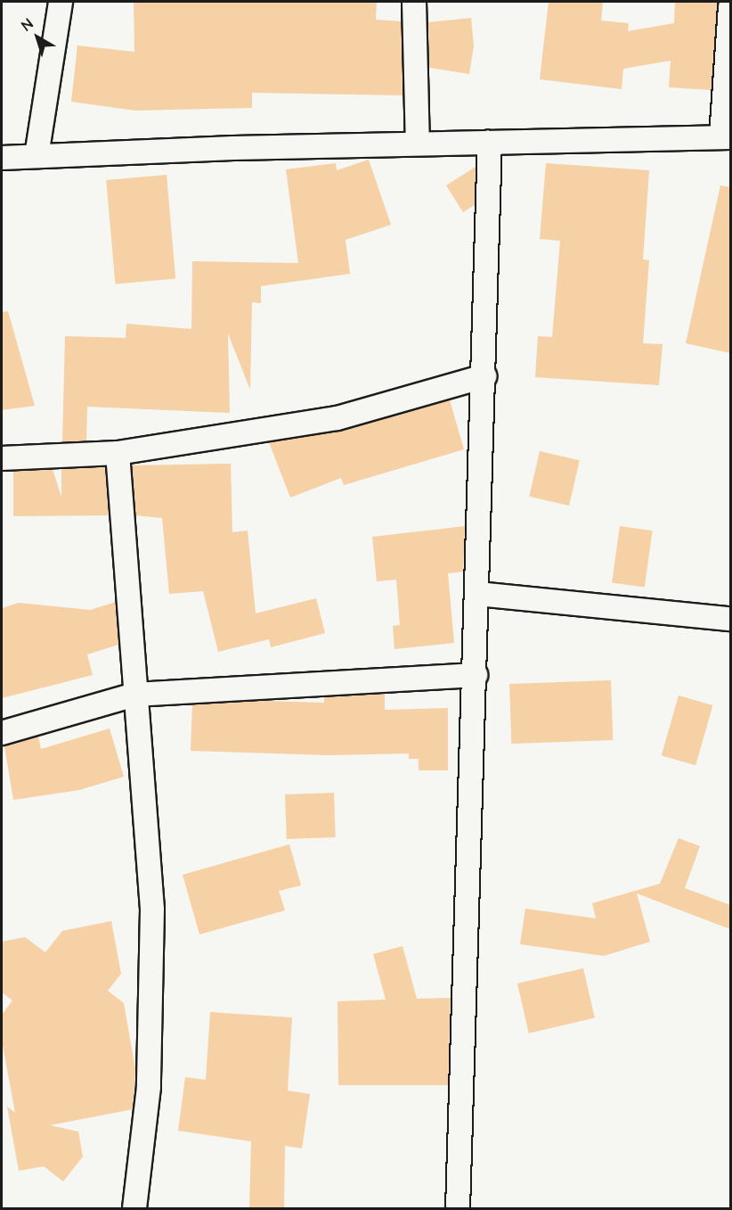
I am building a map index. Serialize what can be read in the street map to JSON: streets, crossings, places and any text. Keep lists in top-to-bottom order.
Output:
{
  "north": "top left"
}
